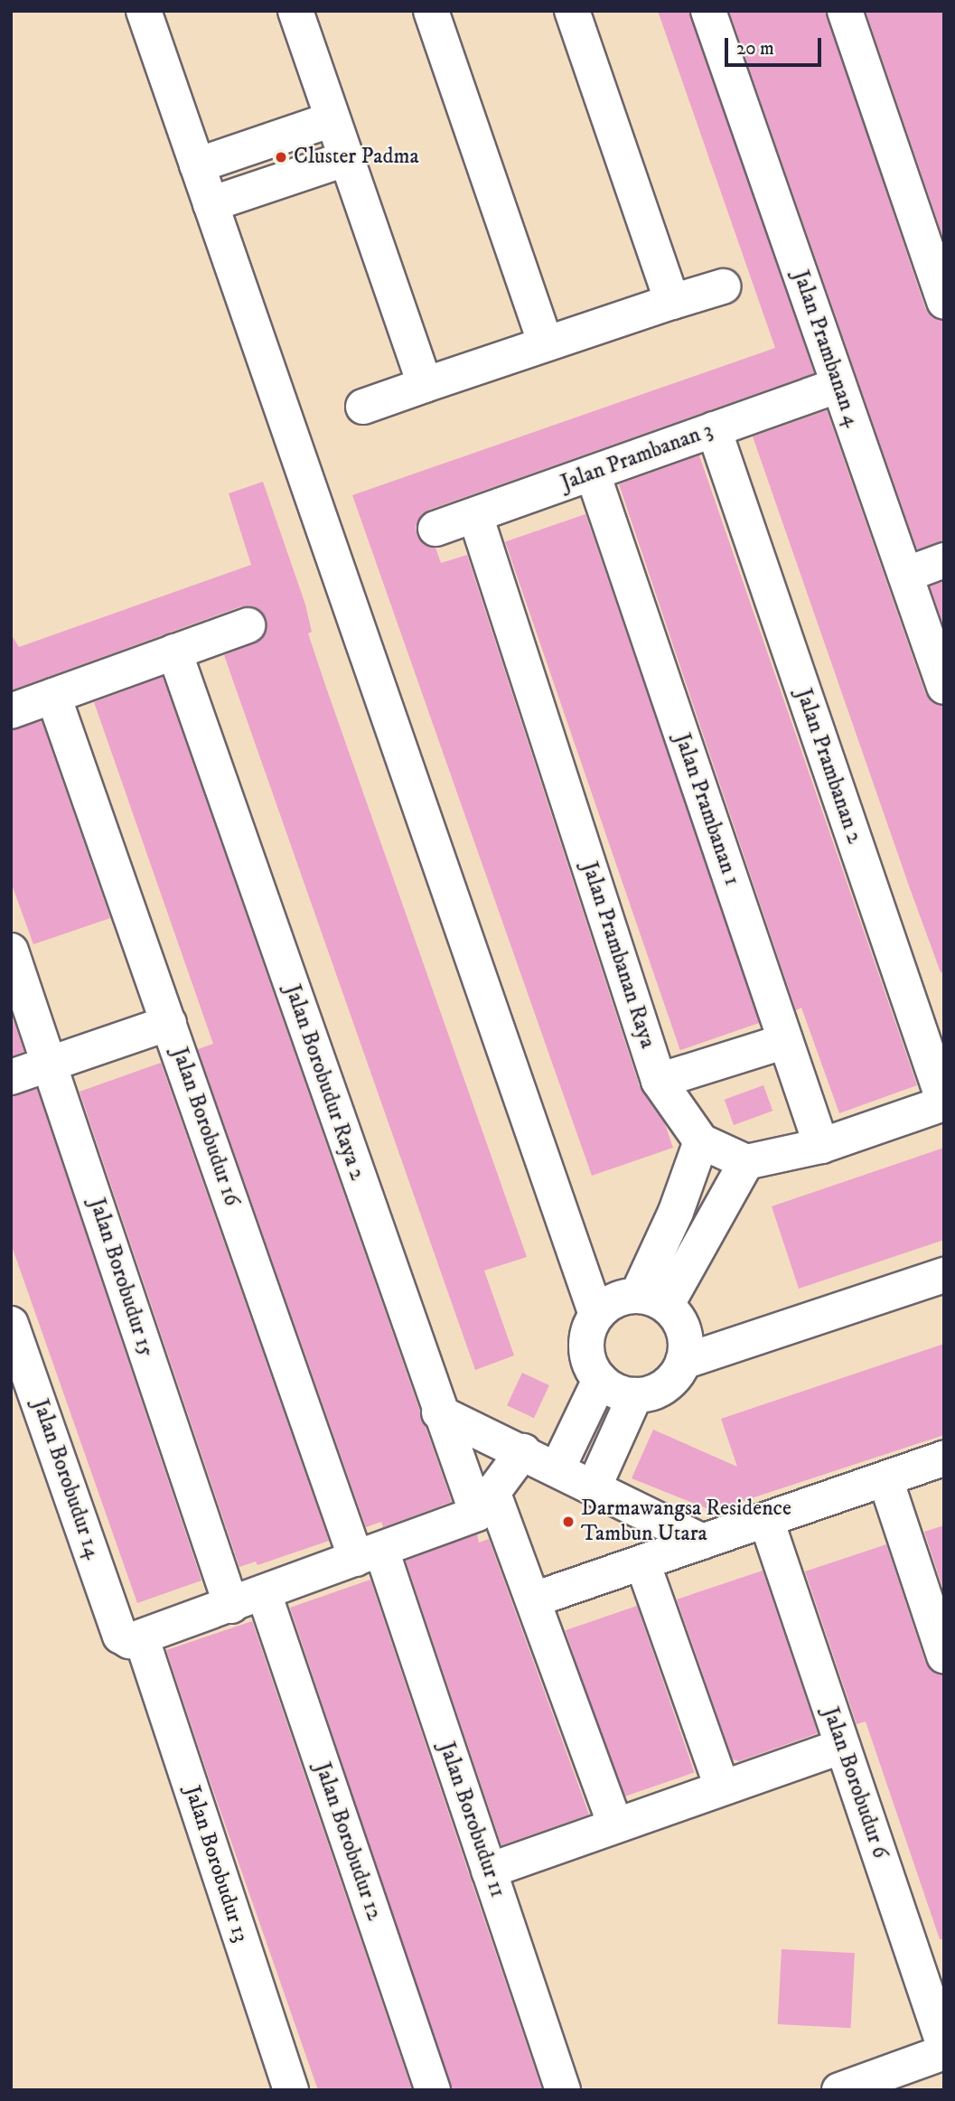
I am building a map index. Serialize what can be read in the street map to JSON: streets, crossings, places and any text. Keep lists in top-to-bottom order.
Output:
{
  "streets": {
    "street": [
      "Jalan Prambanan 4",
      "Jalan Prambanan 3",
      "Jalan Prambanan 2",
      "Jalan Prambanan 1",
      "Jalan Prambanan Raya",
      "Jalan Borobudur Raya 2",
      "Jalan Borobudur 16",
      "Jalan Borobudur 15",
      "Jalan Borobudur 14",
      "Jalan Borobudur 6",
      "Jalan Borobudur 11",
      "Jalan Borobudur 12",
      "Jalan Borobudur 13"
    ]
  },
  "crossings": [
    ["Jalan Prambanan 4", "Jalan Prambanan 3"],
    ["Jalan Prambanan 3", "Jalan Prambanan 2"],
    ["Jalan Prambanan 3", "Jalan Prambanan 1"],
    ["Jalan Prambanan 3", "Jalan Prambanan Raya"],
    ["Jalan Borobudur 16", "Jalan Borobudur 11"],
    ["Jalan Borobudur 14", "Jalan Borobudur 13"]
  ],
  "places": ["Cluster Padma", "Darmawangsa Residence Tambun Utara"],
  "scale_bar": "20 m"
}
